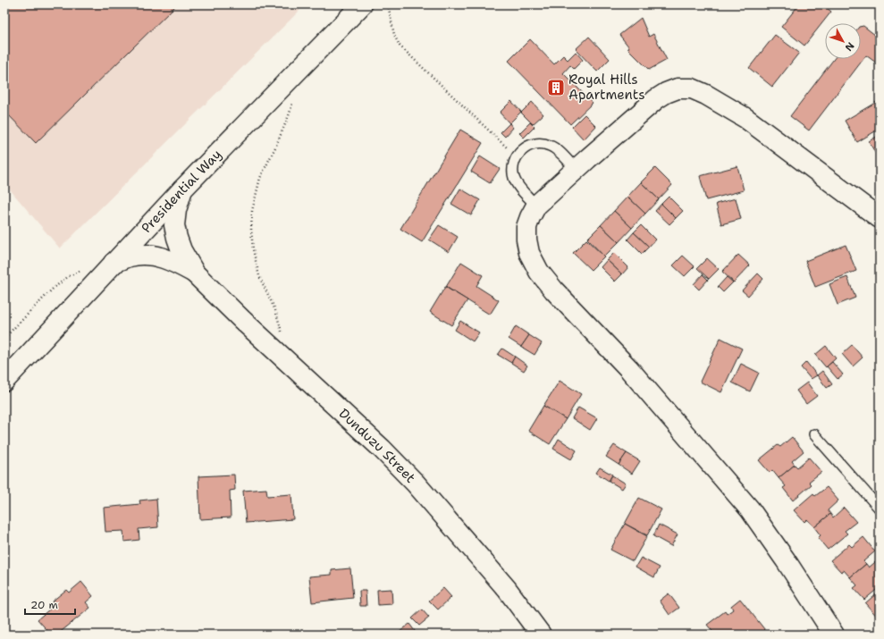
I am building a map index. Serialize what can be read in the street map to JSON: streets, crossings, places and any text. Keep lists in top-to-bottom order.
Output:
{
  "streets": {
    "street": ["Presidential Way", "Dunduzu Street"]
  },
  "crossings": [
    ["Presidential Way", "Dunduzu Street"]
  ],
  "places": {
    "building": ["Royal Hills Apartments"]
  },
  "scale_bar": "20 m",
  "north": "bottom right"
}
